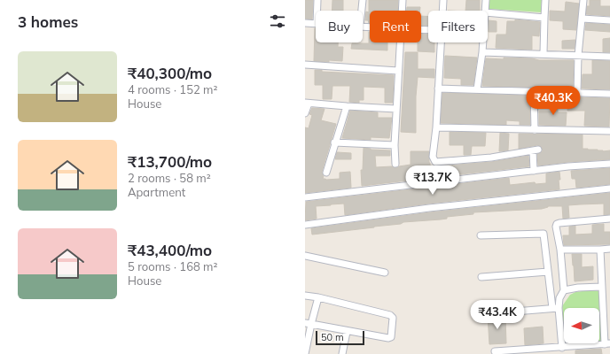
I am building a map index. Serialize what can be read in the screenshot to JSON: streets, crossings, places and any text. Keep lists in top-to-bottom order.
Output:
{
  "scale_bar": "50 m",
  "north": "left",
  "page": {
    "heading": "3 homes",
    "chip": ["Buy", "Rent", "Filters"],
    "list": [
      {
        "name": "₹40,300/mo",
        "note": "4 rooms · 152 m² · House"
      },
      {
        "name": "₹13,700/mo",
        "note": "2 rooms · 58 m² · Apartment"
      },
      {
        "name": "₹43,400/mo",
        "note": "5 rooms · 168 m² · House"
      }
    ],
    "price": ["₹40.3K", "₹13.7K", "₹43.4K"],
    "scale": "50 m"
  }
}
